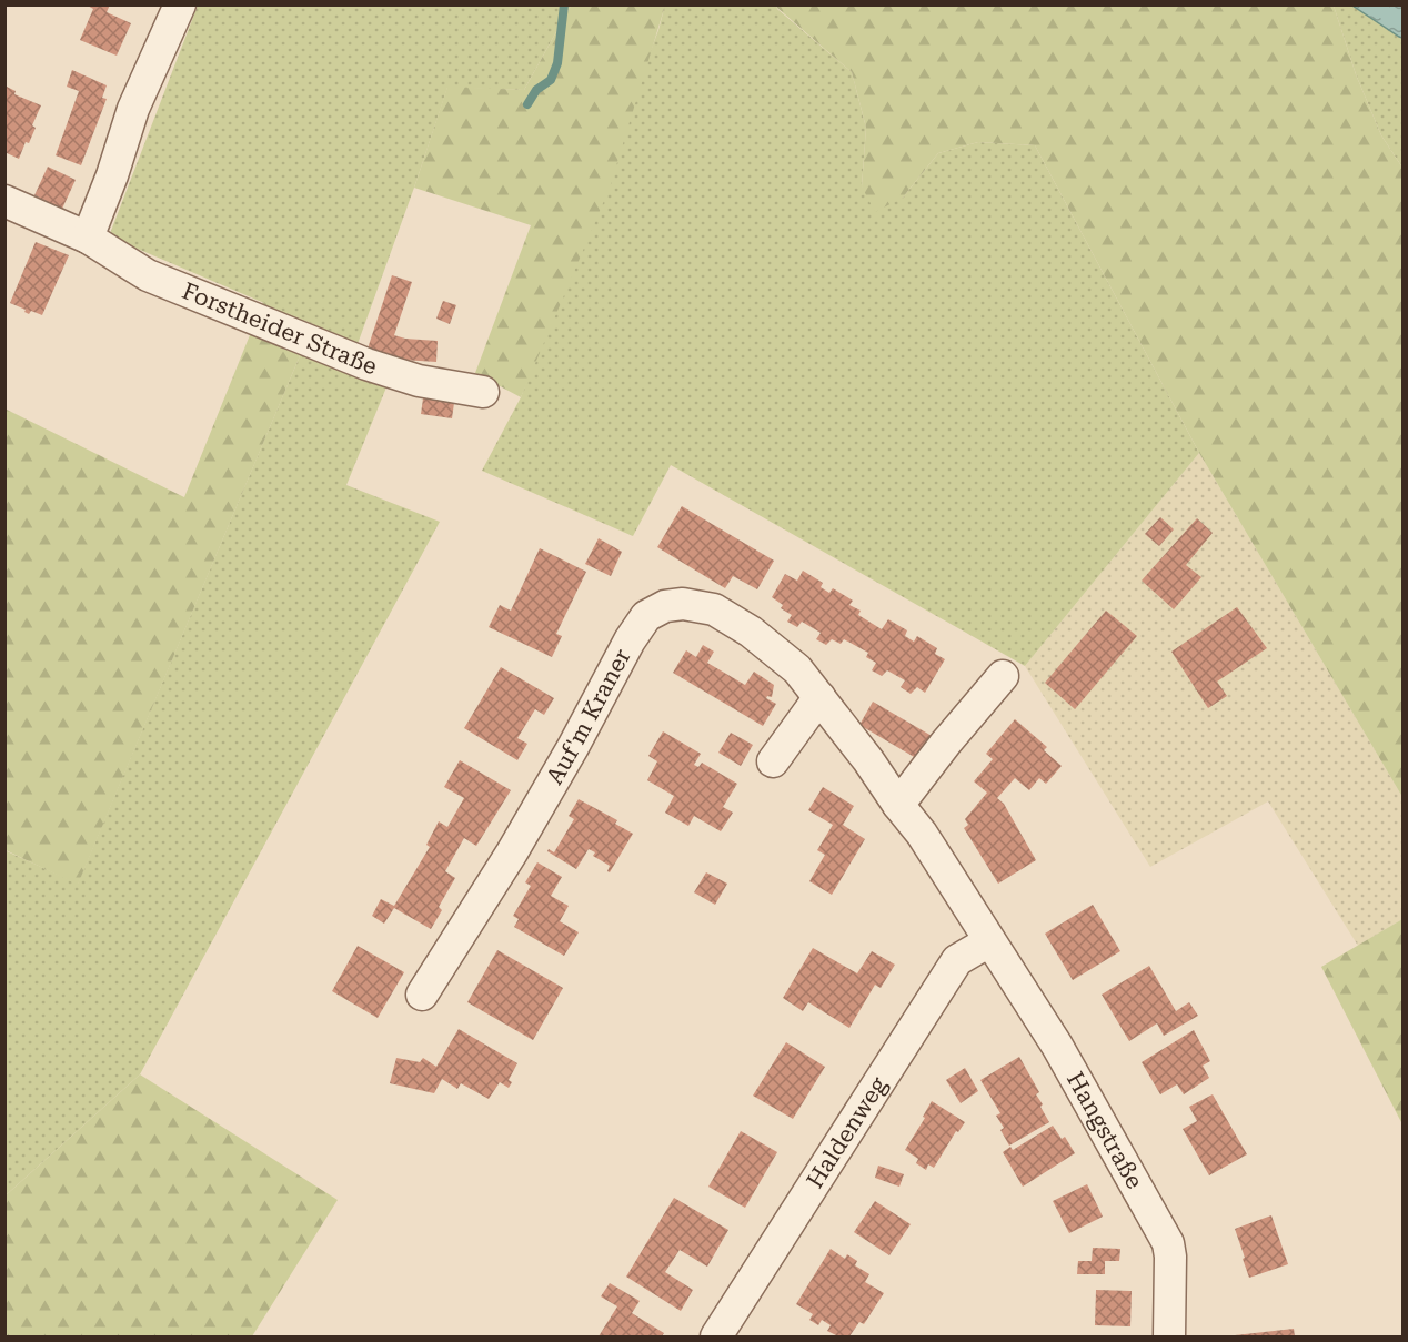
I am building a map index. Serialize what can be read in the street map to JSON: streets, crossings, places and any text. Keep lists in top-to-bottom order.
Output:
{
  "streets": {
    "street": [
      "Forstheider Straße",
      "Auf'm Kraner",
      "Hangstraße",
      "Haldenweg"
    ]
  },
  "crossings": [
    ["Auf'm Kraner", "Hangstraße"],
    ["Auf'm Kraner", "Haldenweg"],
    ["Hangstraße", "Haldenweg"]
  ]
}
